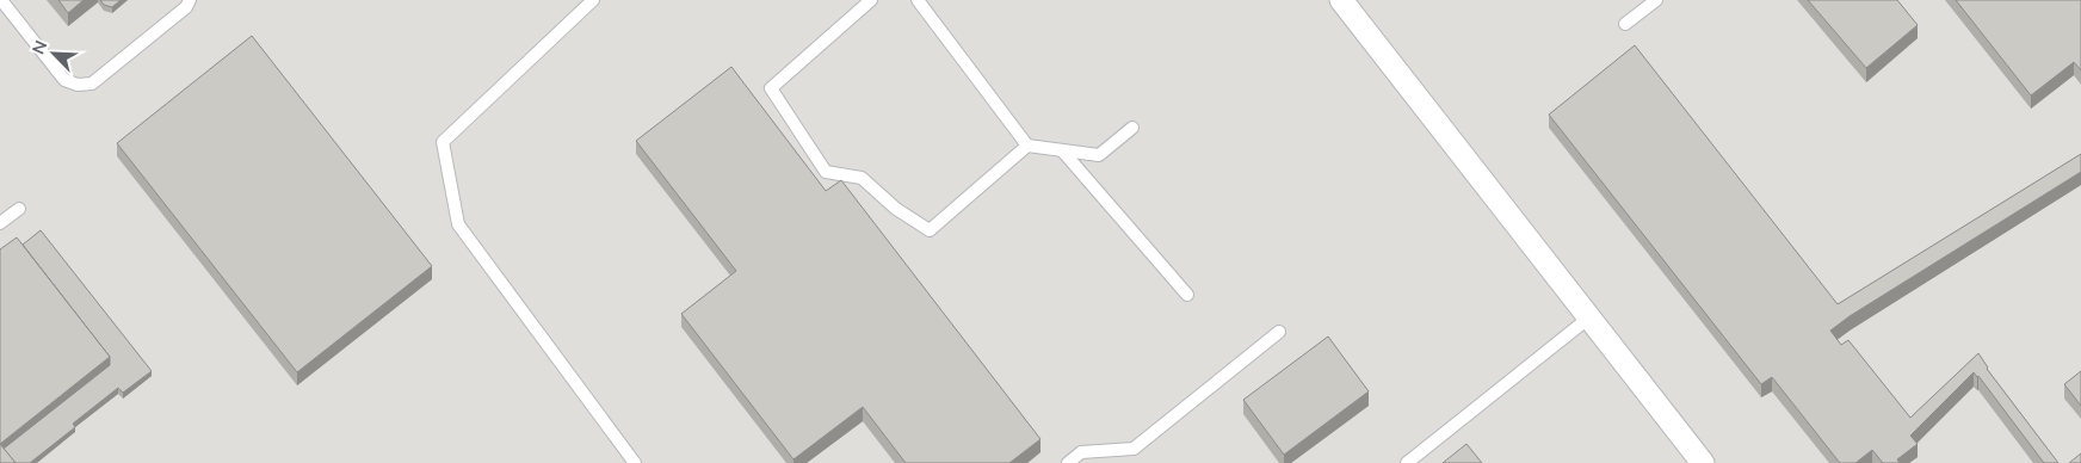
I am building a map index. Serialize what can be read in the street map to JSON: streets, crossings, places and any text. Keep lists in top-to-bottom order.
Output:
{
  "north": "top left"
}
